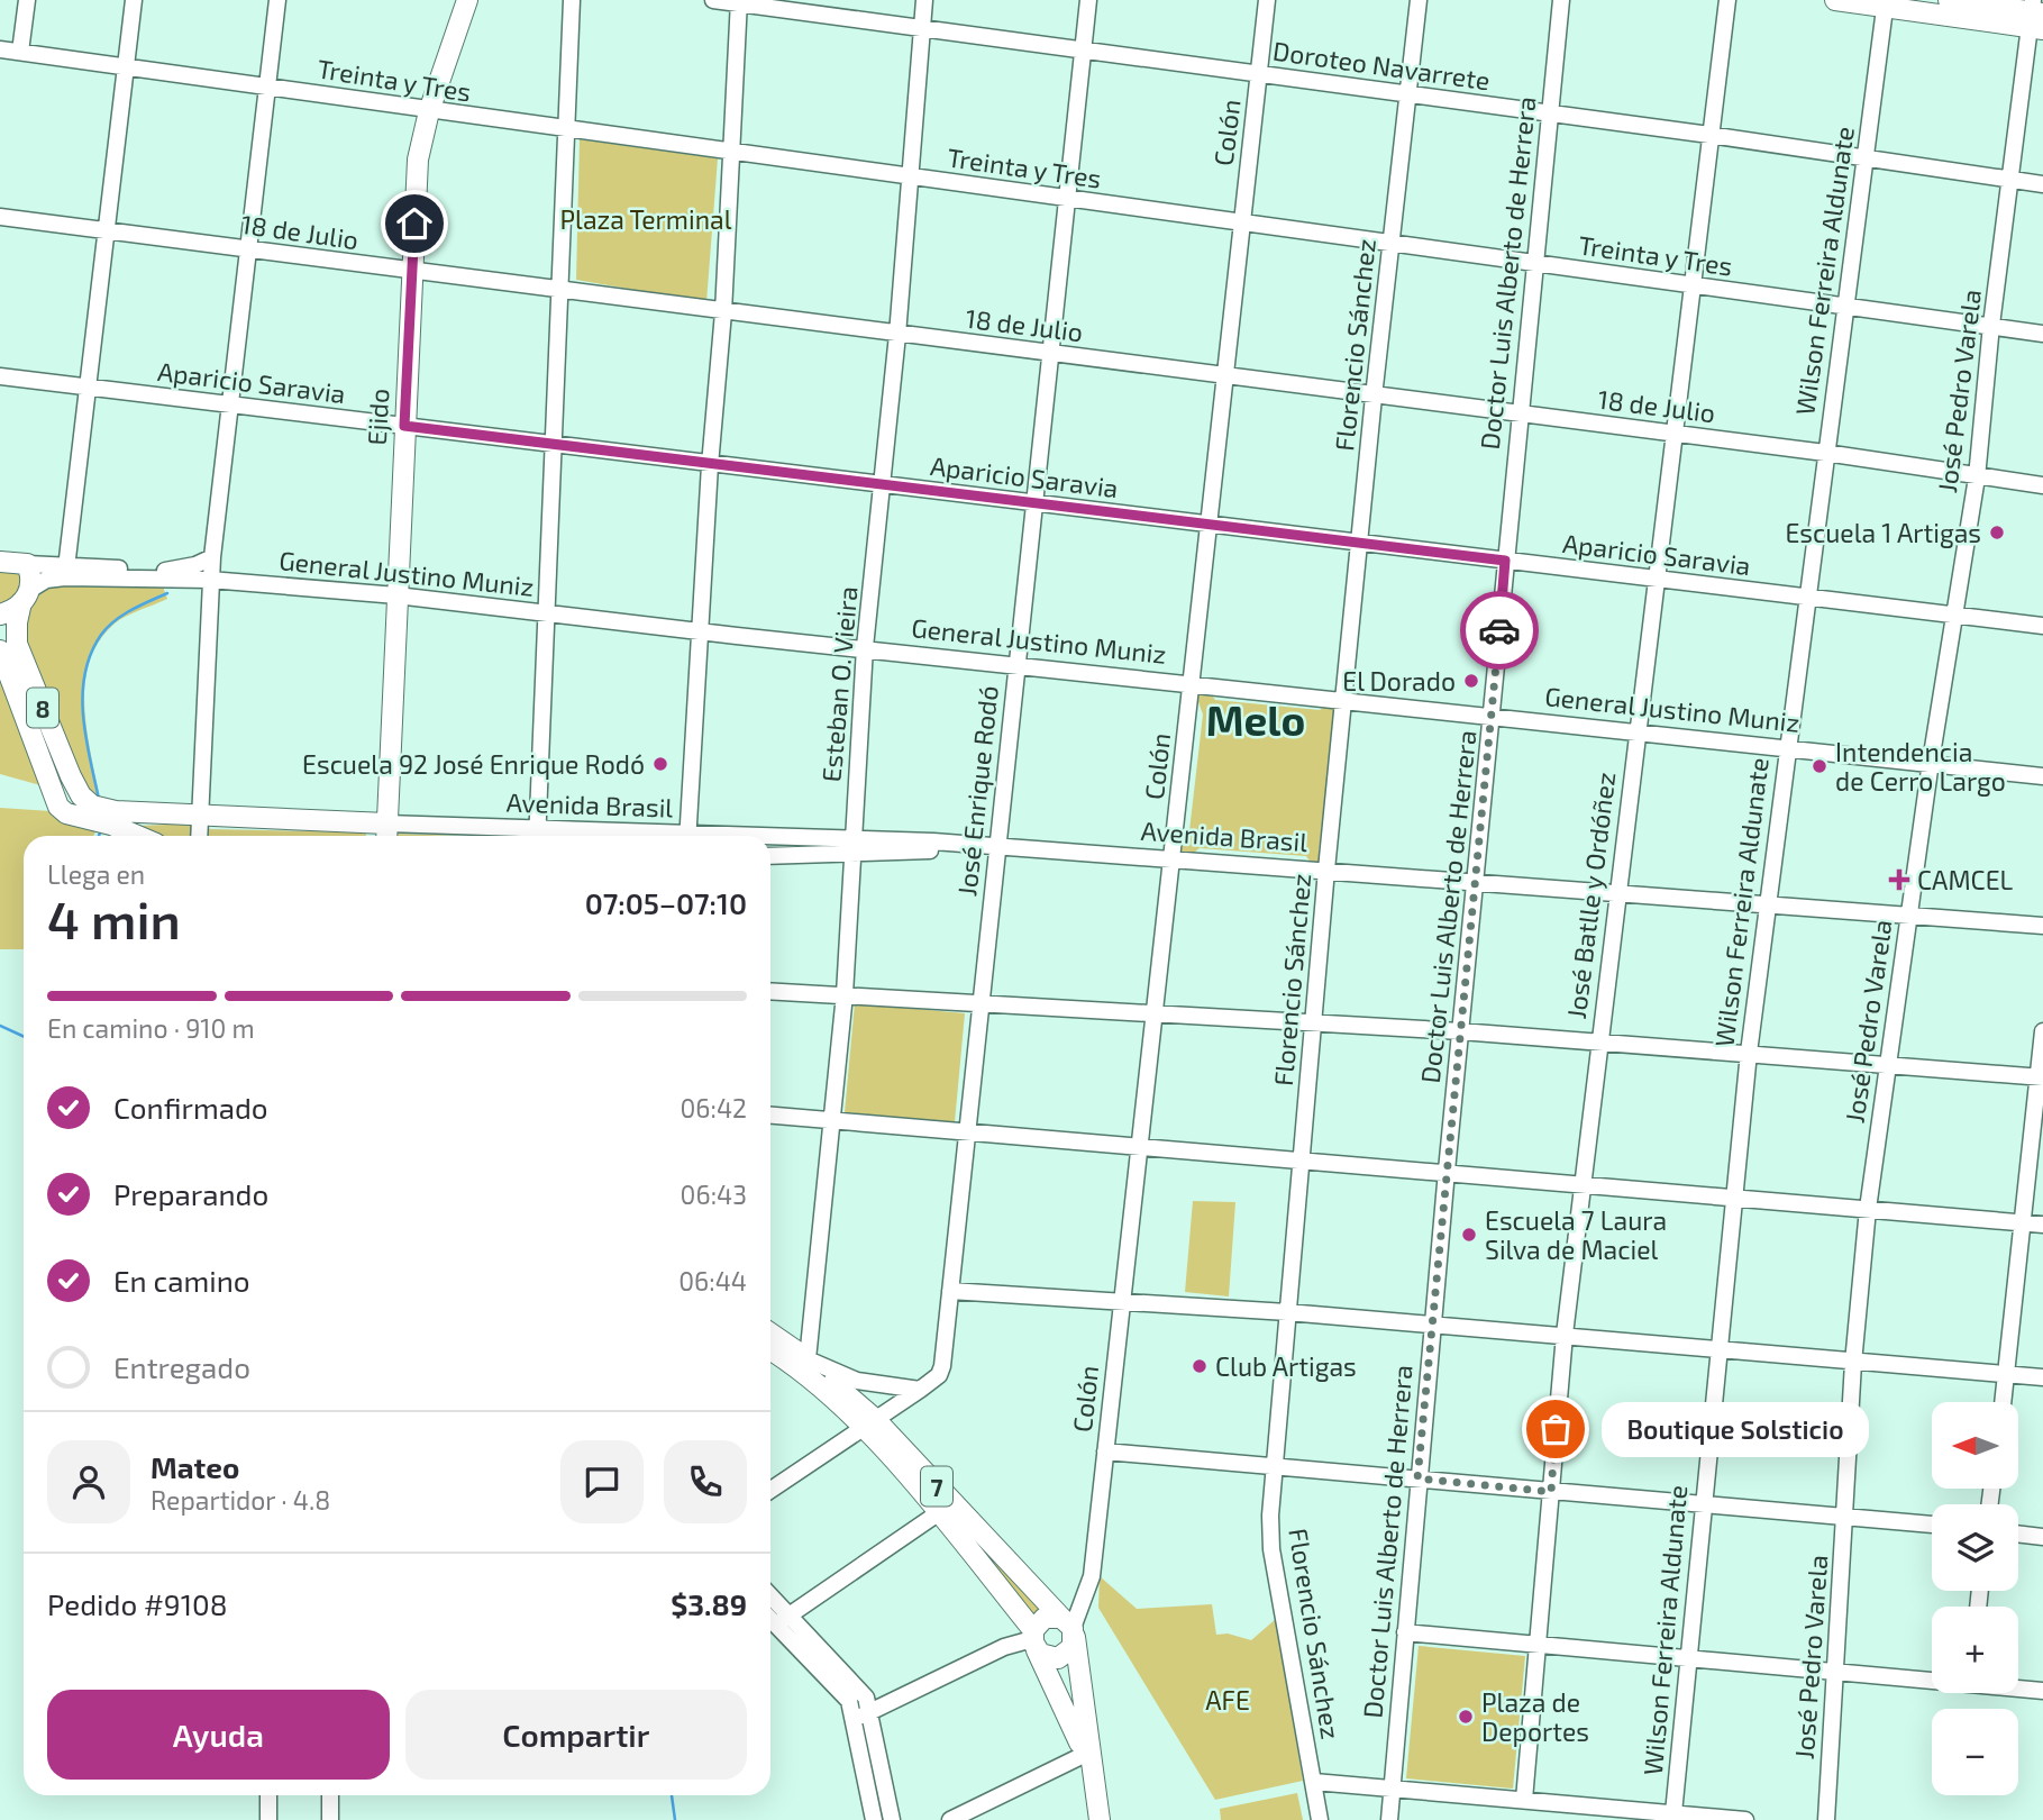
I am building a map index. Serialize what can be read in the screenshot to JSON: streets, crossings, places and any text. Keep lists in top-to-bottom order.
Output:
{
  "streets": {
    "main road": [
      "Ejido",
      "8",
      "Avenida Brasil",
      "7"
    ],
    "street": [
      "Doroteo Navarrete",
      "Treinta y Tres",
      "Colón",
      "18 de Julio",
      "Wilson Ferreira Aldunate",
      "Doctor Luis Alberto de Herrera",
      "Florencio Sánchez",
      "Aparicio Saravia",
      "José Pedro Varela",
      "General Justino Muniz",
      "Esteban O. Vieira",
      "José Enrique Rodó",
      "José Batlle y Ordóñez"
    ]
  },
  "crossings": [
    ["Doroteo Navarrete", "Colón"],
    ["Doroteo Navarrete", "Wilson Ferreira Aldunate"],
    ["Doroteo Navarrete", "Doctor Luis Alberto de Herrera"],
    ["Doroteo Navarrete", "Florencio Sánchez"],
    ["Doroteo Navarrete", "José Pedro Varela"],
    ["Doroteo Navarrete", "Esteban O. Vieira"],
    ["Doroteo Navarrete", "José Enrique Rodó"],
    ["Doroteo Navarrete", "José Batlle y Ordóñez"],
    ["Treinta y Tres", "Colón"],
    ["Treinta y Tres", "Wilson Ferreira Aldunate"],
    ["Treinta y Tres", "Doctor Luis Alberto de Herrera"],
    ["Treinta y Tres", "Florencio Sánchez"],
    ["Treinta y Tres", "José Pedro Varela"],
    ["Treinta y Tres", "Ejido"],
    ["Treinta y Tres", "Esteban O. Vieira"],
    ["Treinta y Tres", "José Enrique Rodó"],
    ["Treinta y Tres", "José Batlle y Ordóñez"],
    ["Colón", "18 de Julio"],
    ["Colón", "Aparicio Saravia"],
    ["Colón", "General Justino Muniz"],
    ["Colón", "Avenida Brasil"],
    ["Colón", "7"],
    ["18 de Julio", "Wilson Ferreira Aldunate"],
    ["18 de Julio", "Doctor Luis Alberto de Herrera"],
    ["18 de Julio", "Florencio Sánchez"],
    ["18 de Julio", "José Pedro Varela"],
    ["18 de Julio", "Ejido"],
    ["18 de Julio", "Esteban O. Vieira"],
    ["18 de Julio", "José Enrique Rodó"],
    ["18 de Julio", "José Batlle y Ordóñez"],
    ["Wilson Ferreira Aldunate", "Aparicio Saravia"],
    ["Wilson Ferreira Aldunate", "General Justino Muniz"],
    ["Wilson Ferreira Aldunate", "Avenida Brasil"],
    ["Doctor Luis Alberto de Herrera", "Aparicio Saravia"],
    ["Doctor Luis Alberto de Herrera", "General Justino Muniz"],
    ["Doctor Luis Alberto de Herrera", "Avenida Brasil"],
    ["Florencio Sánchez", "Aparicio Saravia"],
    ["Florencio Sánchez", "General Justino Muniz"],
    ["Florencio Sánchez", "Avenida Brasil"],
    ["Aparicio Saravia", "José Pedro Varela"],
    ["Aparicio Saravia", "Ejido"],
    ["Aparicio Saravia", "Esteban O. Vieira"],
    ["Aparicio Saravia", "José Enrique Rodó"],
    ["Aparicio Saravia", "José Batlle y Ordóñez"],
    ["José Pedro Varela", "General Justino Muniz"],
    ["José Pedro Varela", "Avenida Brasil"],
    ["Ejido", "General Justino Muniz"],
    ["Ejido", "Avenida Brasil"],
    ["General Justino Muniz", "Esteban O. Vieira"],
    ["General Justino Muniz", "8"],
    ["General Justino Muniz", "José Enrique Rodó"],
    ["General Justino Muniz", "José Batlle y Ordóñez"],
    ["Esteban O. Vieira", "Avenida Brasil"],
    ["Esteban O. Vieira", "7"],
    ["8", "Avenida Brasil"],
    ["José Enrique Rodó", "Avenida Brasil"],
    ["José Enrique Rodó", "7"],
    ["Avenida Brasil", "José Batlle y Ordóñez"]
  ],
  "districts": ["Melo"],
  "parks": ["Plaza Terminal", "AFE"],
  "places": {
    "other": [
      "Escuela 1 Artigas",
      "El Dorado",
      "Escuela 92 José Enrique Rodó",
      "Intendencia de Cerro Largo",
      "Escuela 7 Laura Silva de Maciel",
      "Club Artigas",
      "Boutique Solsticio",
      "Plaza de Deportes"
    ],
    "health": ["CAMCEL"]
  },
  "north": "left",
  "page": {
    "heading": ["4 min", "Llega en", "07:05–07:10"],
    "panel": [
      "Mateo",
      "Repartidor · 4.8",
      "Pedido #9108",
      "$3.89"
    ],
    "bar": "En camino · 910 m",
    "list": [
      ["Confirmado", "06:42"],
      ["Preparando", "06:43"],
      ["En camino", "06:44"],
      "Entregado"
    ],
    "map_buttons": ["+", "−"],
    "bubble": "Boutique Solsticio",
    "buttons": ["Ayuda", "Compartir"]
  }
}
